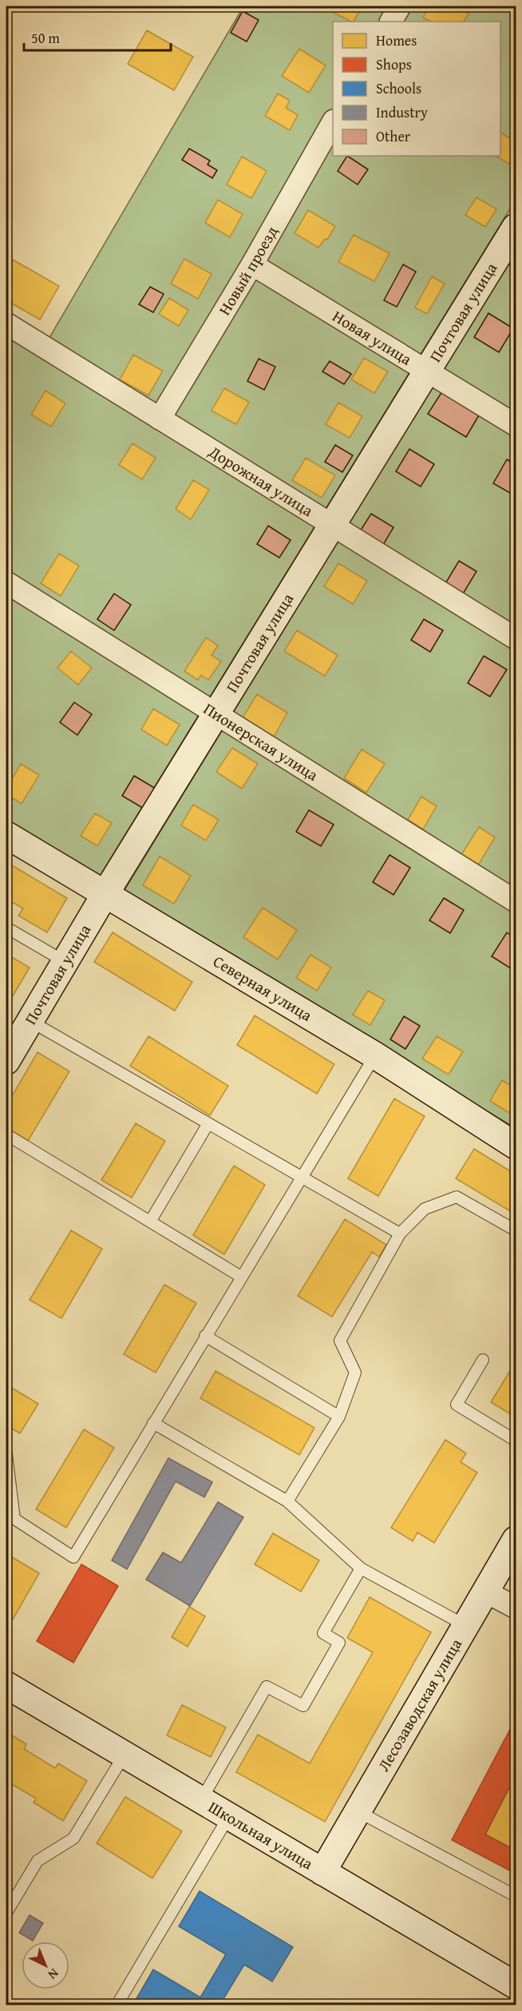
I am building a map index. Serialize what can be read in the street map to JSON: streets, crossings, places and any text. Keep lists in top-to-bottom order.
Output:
{
  "streets": {
    "street": [
      "Новый проезд",
      "Почтовая улица",
      "Новая улица",
      "Дорожная улица",
      "Пионерская улица",
      "Северная улица",
      "Лесозаводская улица",
      "Школьная улица"
    ]
  },
  "crossings": [
    ["Новый проезд", "Новая улица"],
    ["Новый проезд", "Дорожная улица"],
    ["Почтовая улица", "Новая улица"],
    ["Почтовая улица", "Дорожная улица"],
    ["Почтовая улица", "Пионерская улица"],
    ["Почтовая улица", "Северная улица"],
    ["Лесозаводская улица", "Школьная улица"]
  ],
  "legend": [
    "Homes",
    "Shops",
    "Schools",
    "Industry",
    "Other"
  ],
  "scale_bar": "50 m",
  "north": "bottom right"
}
